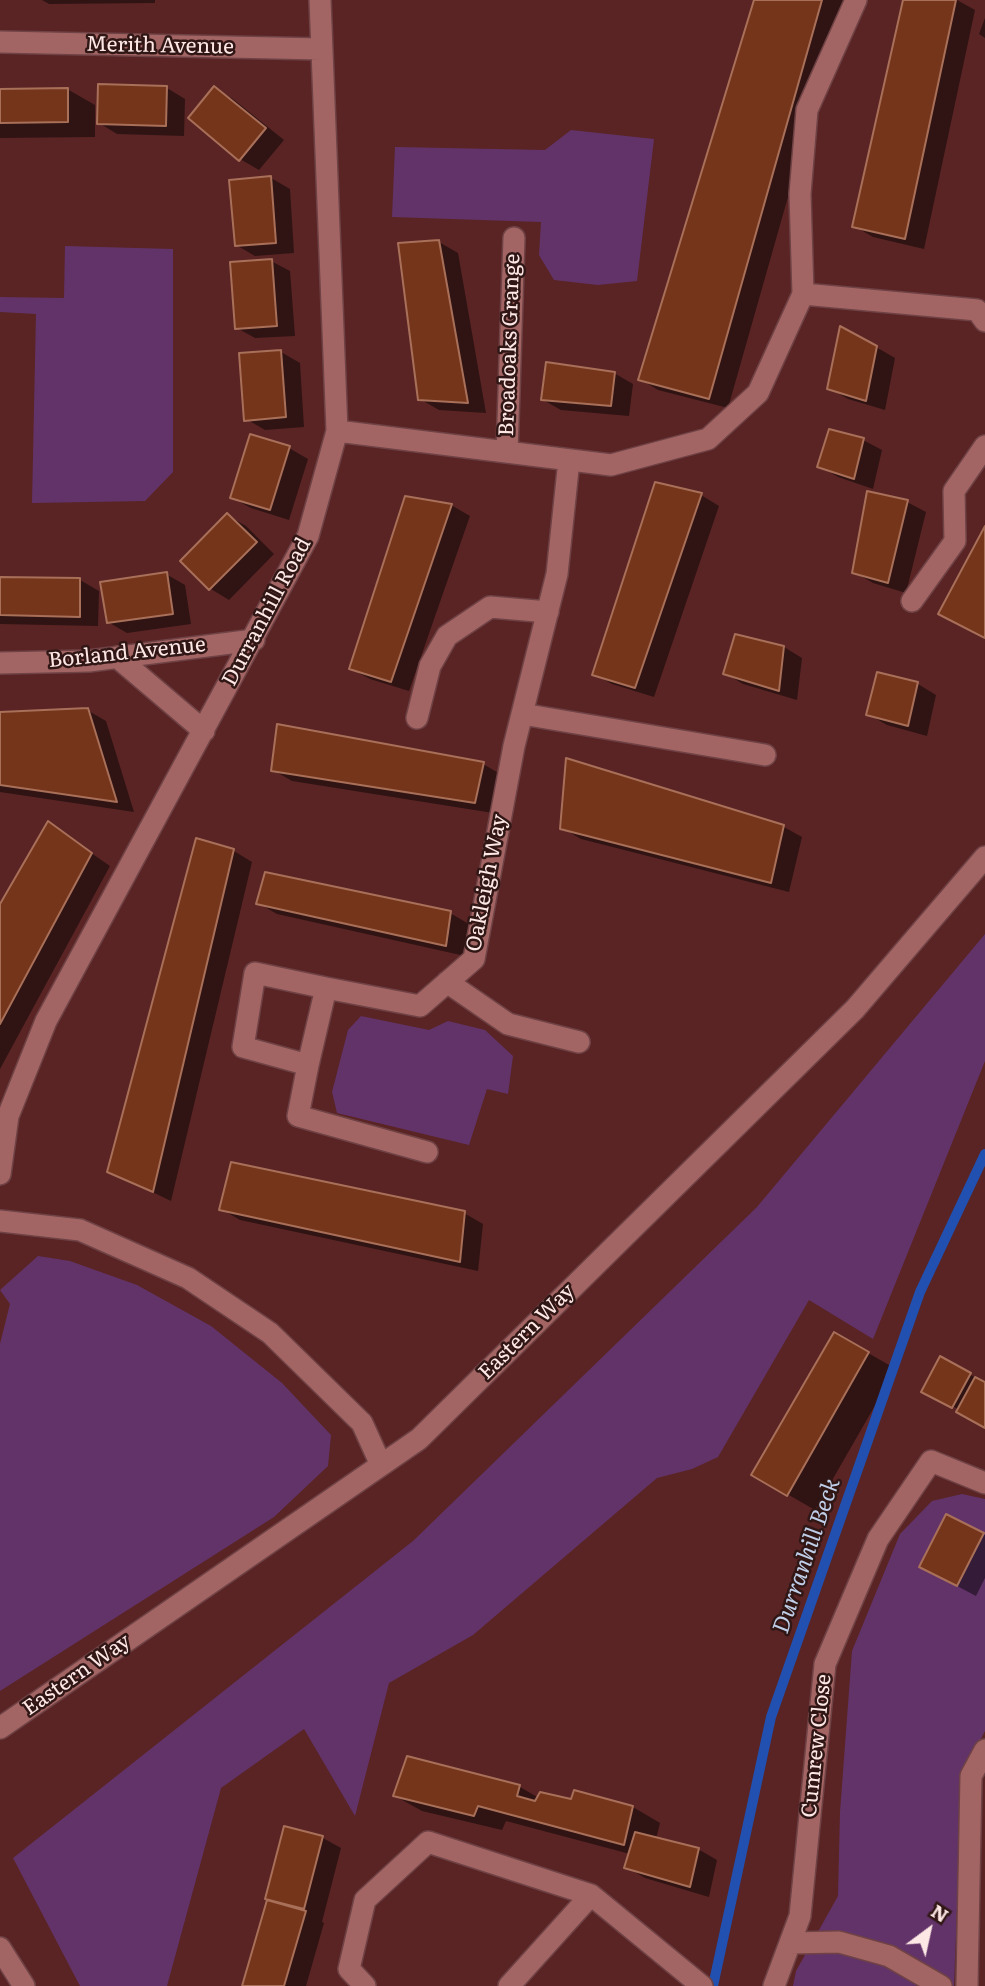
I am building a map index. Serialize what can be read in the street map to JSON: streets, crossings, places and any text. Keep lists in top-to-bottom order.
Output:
{
  "streets": {
    "street": [
      "Merith Avenue",
      "Broadoaks Grange",
      "Durranhill Road",
      "Borland Avenue",
      "Oakleigh Way",
      "Eastern Way",
      "Cumrew Close"
    ]
  },
  "crossings": [
    ["Merith Avenue", "Durranhill Road"],
    ["Broadoaks Grange", "Durranhill Road"],
    ["Broadoaks Grange", "Oakleigh Way"],
    ["Durranhill Road", "Borland Avenue"]
  ],
  "water": ["Durranhill Beck"],
  "north": "top right"
}
